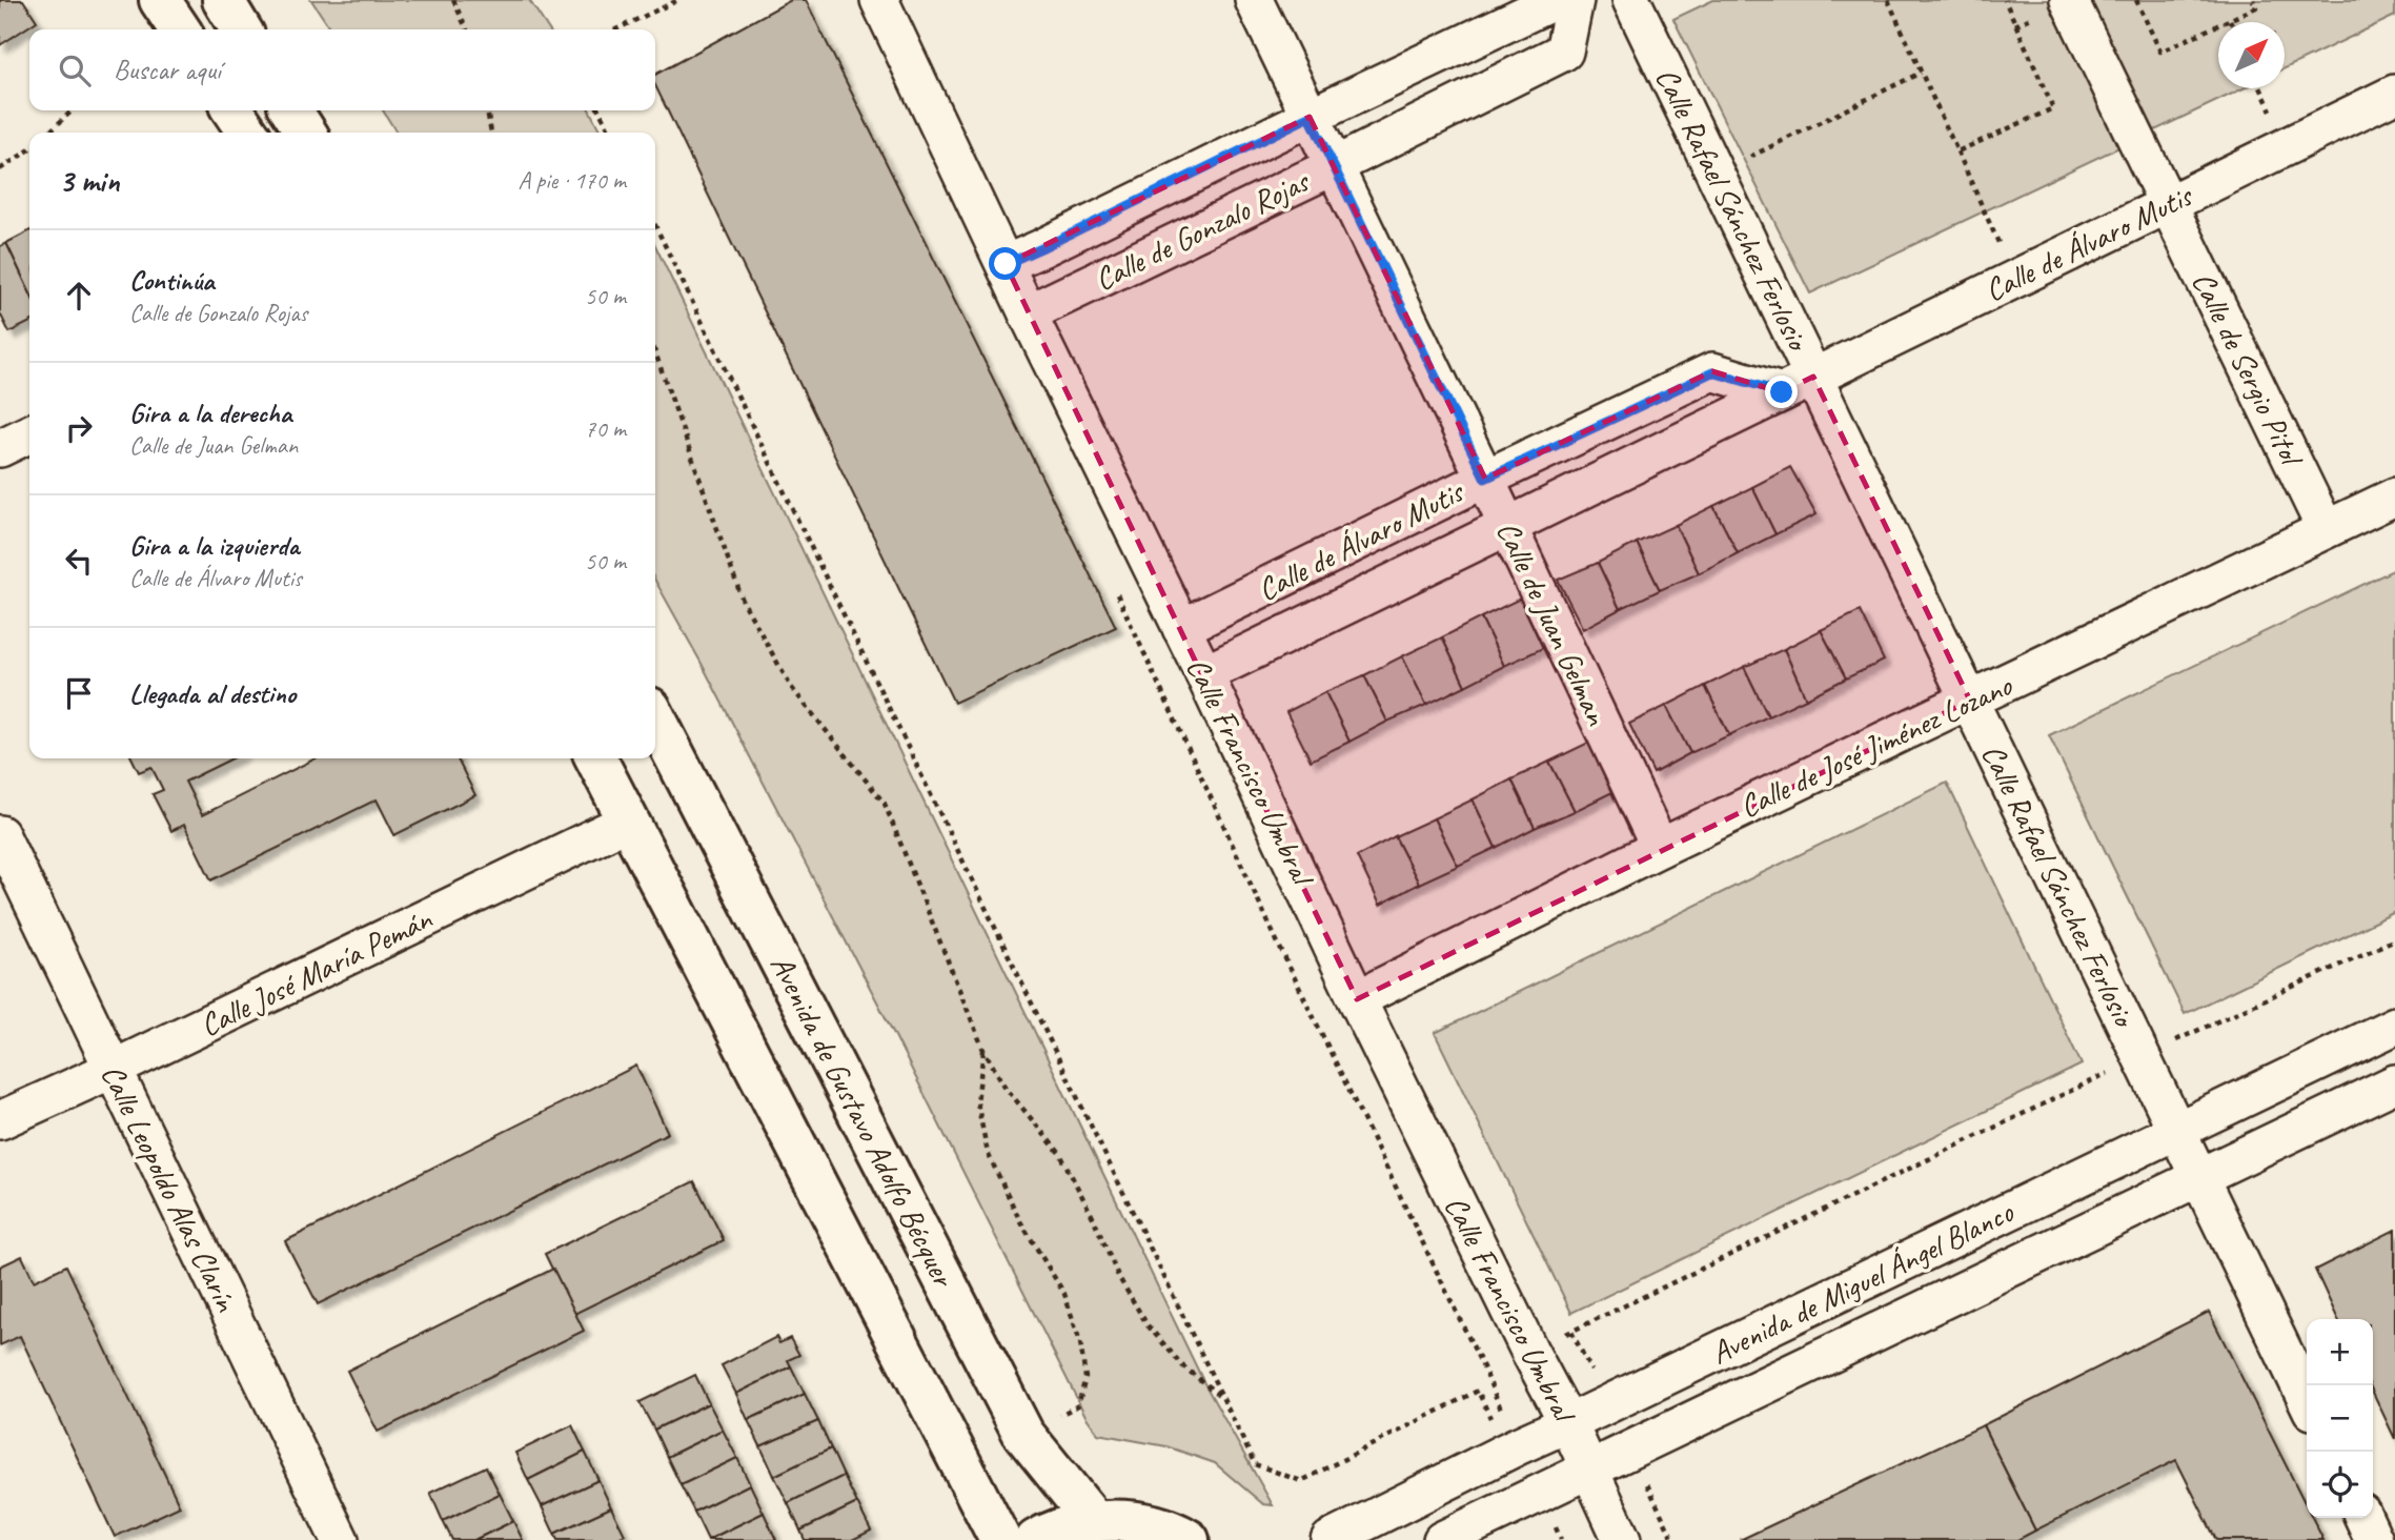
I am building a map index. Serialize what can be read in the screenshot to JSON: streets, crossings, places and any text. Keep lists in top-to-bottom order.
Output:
{
  "streets": {
    "street": [
      "Calle Rafael Sánchez Ferlosio",
      "Calle de Gonzalo Rojas",
      "Calle de Álvaro Mutis",
      "Calle de Sergio Pitol",
      "Calle de Juan Gelman",
      "Calle de José Jiménez Lozano",
      "Calle Francisco Umbral",
      "Calle José María Pemán",
      "Avenida de Gustavo Adolfo Bécquer",
      "Calle Leopoldo Alas Clarín",
      "Avenida de Miguel Ángel Blanco"
    ]
  },
  "crossings": [
    ["Calle Rafael Sánchez Ferlosio", "Calle de Álvaro Mutis"],
    ["Calle Rafael Sánchez Ferlosio", "Calle de José Jiménez Lozano"],
    ["Calle Rafael Sánchez Ferlosio", "Avenida de Miguel Ángel Blanco"],
    ["Calle de Gonzalo Rojas", "Calle de Juan Gelman"],
    ["Calle de Gonzalo Rojas", "Calle Francisco Umbral"],
    ["Calle de Álvaro Mutis", "Calle de Sergio Pitol"],
    ["Calle de Álvaro Mutis", "Calle de Juan Gelman"],
    ["Calle de Álvaro Mutis", "Calle Francisco Umbral"],
    ["Calle de Sergio Pitol", "Calle de José Jiménez Lozano"],
    ["Calle de Juan Gelman", "Calle de José Jiménez Lozano"],
    ["Calle de José Jiménez Lozano", "Calle Francisco Umbral"],
    ["Calle Francisco Umbral", "Avenida de Miguel Ángel Blanco"],
    ["Calle José María Pemán", "Calle Leopoldo Alas Clarín"]
  ],
  "north": "top right",
  "page": {
    "search": "Buscar aquí",
    "heading": ["3 min", "A pie · 170 m"],
    "list": [
      ["Continúa", "Calle de Gonzalo Rojas", "50 m"],
      ["Gira a la derecha", "Calle de Juan Gelman", "70 m"],
      ["Gira a la izquierda", "Calle de Álvaro Mutis", "50 m"],
      "Llegada al destino"
    ],
    "map_buttons": ["+", "−"]
  }
}
